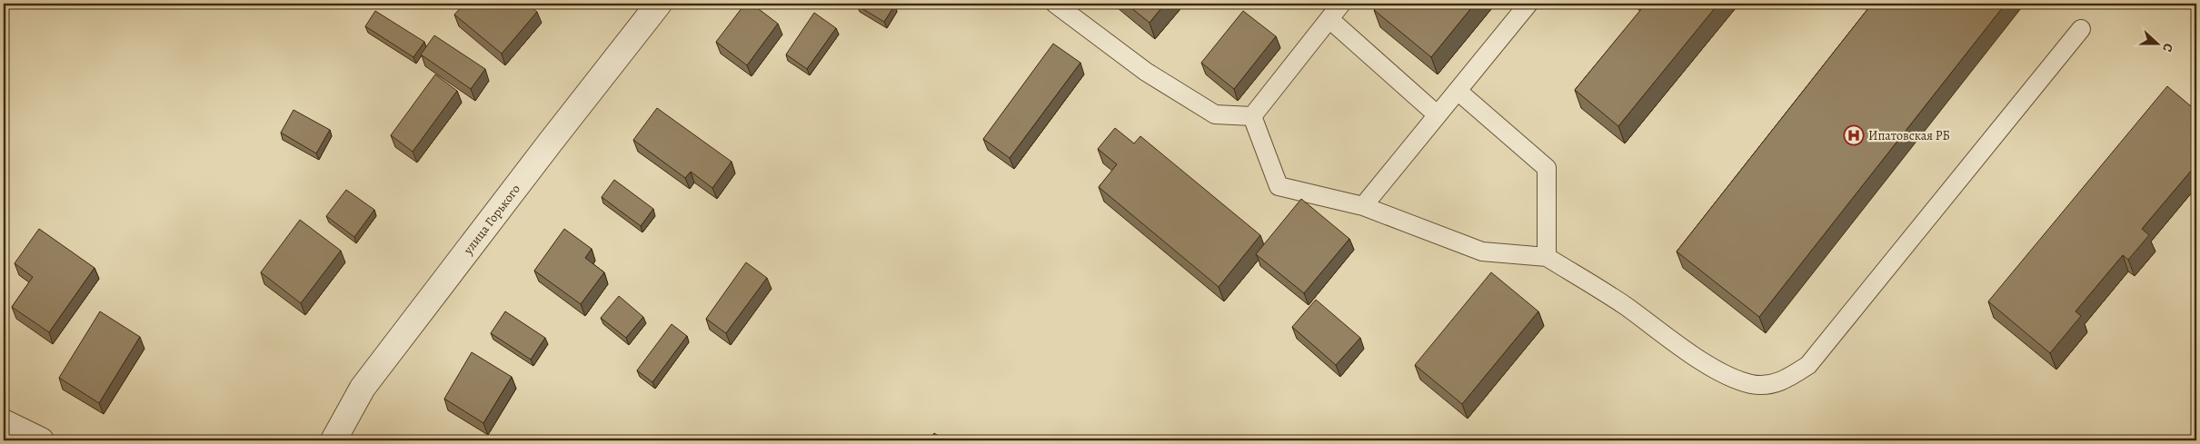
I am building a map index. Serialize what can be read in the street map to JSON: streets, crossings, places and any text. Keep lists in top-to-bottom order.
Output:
{
  "streets": {
    "street": ["улица Горького"]
  },
  "places": {
    "hospital": ["Ипатовская РБ"]
  },
  "north": "right"
}
